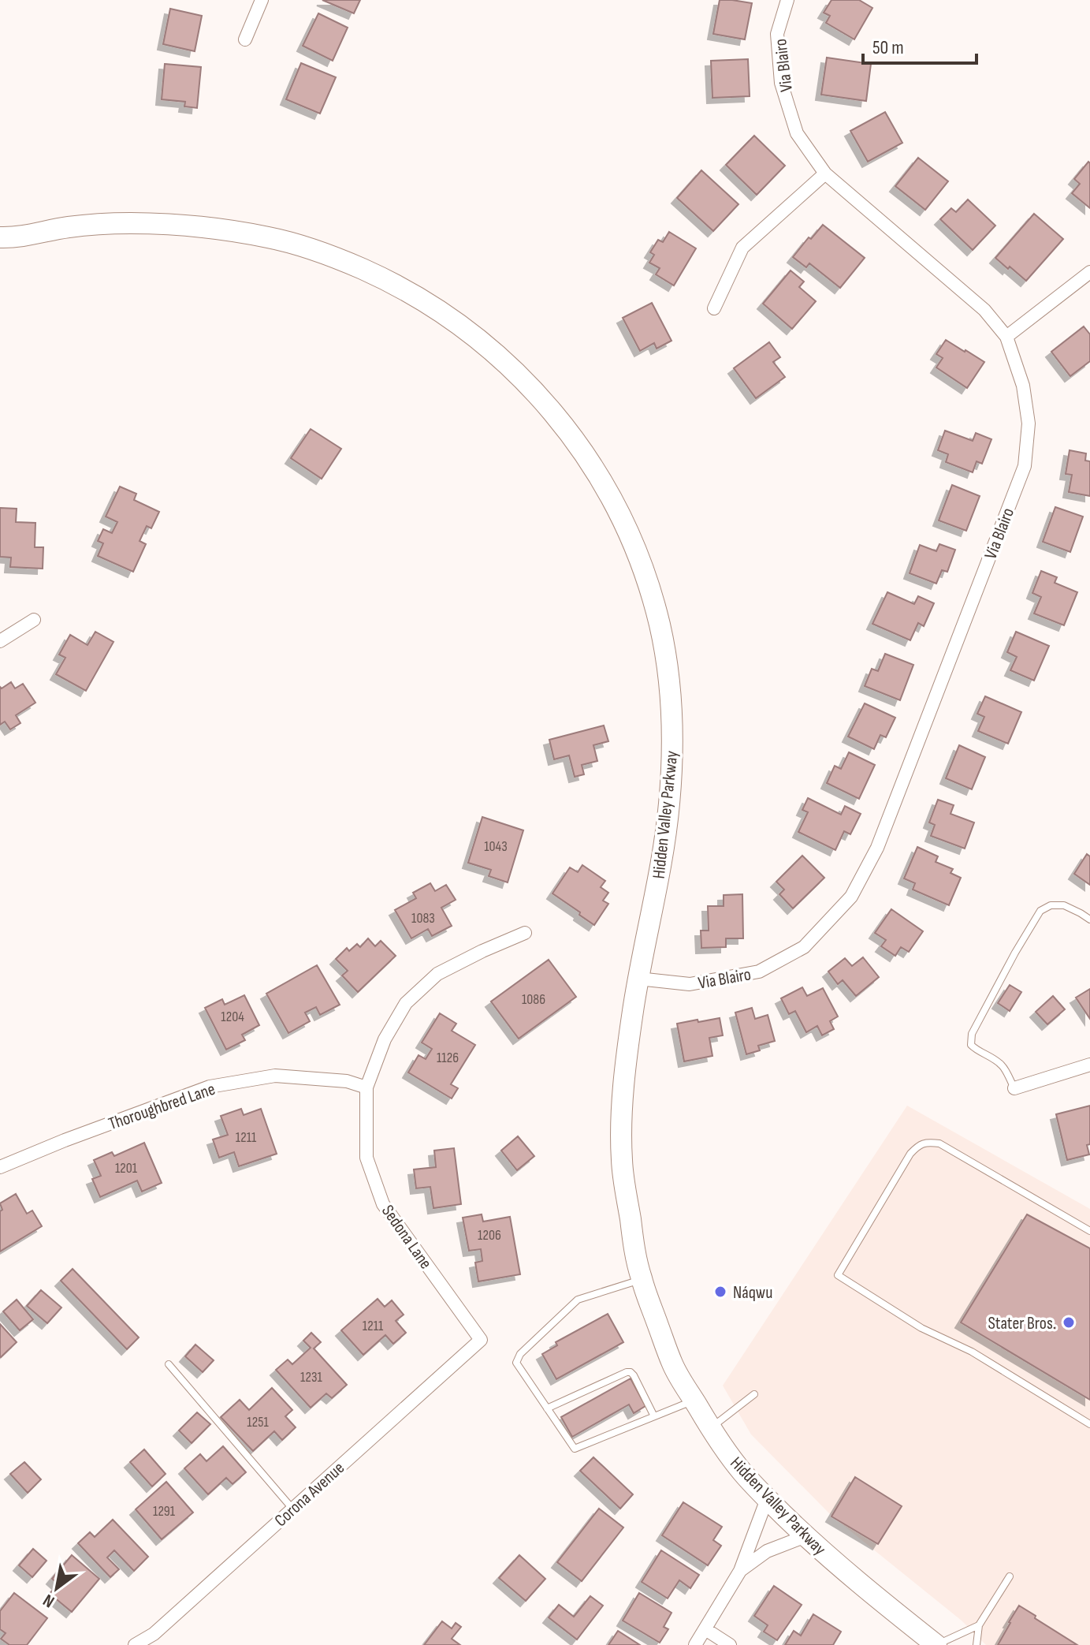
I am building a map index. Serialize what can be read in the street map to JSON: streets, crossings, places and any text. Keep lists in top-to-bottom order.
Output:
{
  "streets": {
    "main road": ["Hidden Valley Parkway"],
    "street": [
      "Via Blairo",
      "Thoroughbred Lane",
      "Sedona Lane",
      "Corona Avenue"
    ]
  },
  "crossings": [
    ["Via Blairo", "Hidden Valley Parkway"],
    ["Thoroughbred Lane", "Sedona Lane"],
    ["Sedona Lane", "Corona Avenue"]
  ],
  "places": ["Náqwu", "Stater Bros."],
  "house_numbers": [
    "1043",
    "1083",
    "1086",
    "1204",
    "1126",
    "1211",
    "1201",
    "1206",
    "1211",
    "1231",
    "1251",
    "1291"
  ],
  "scale_bar": "50 m",
  "north": "bottom left"
}
